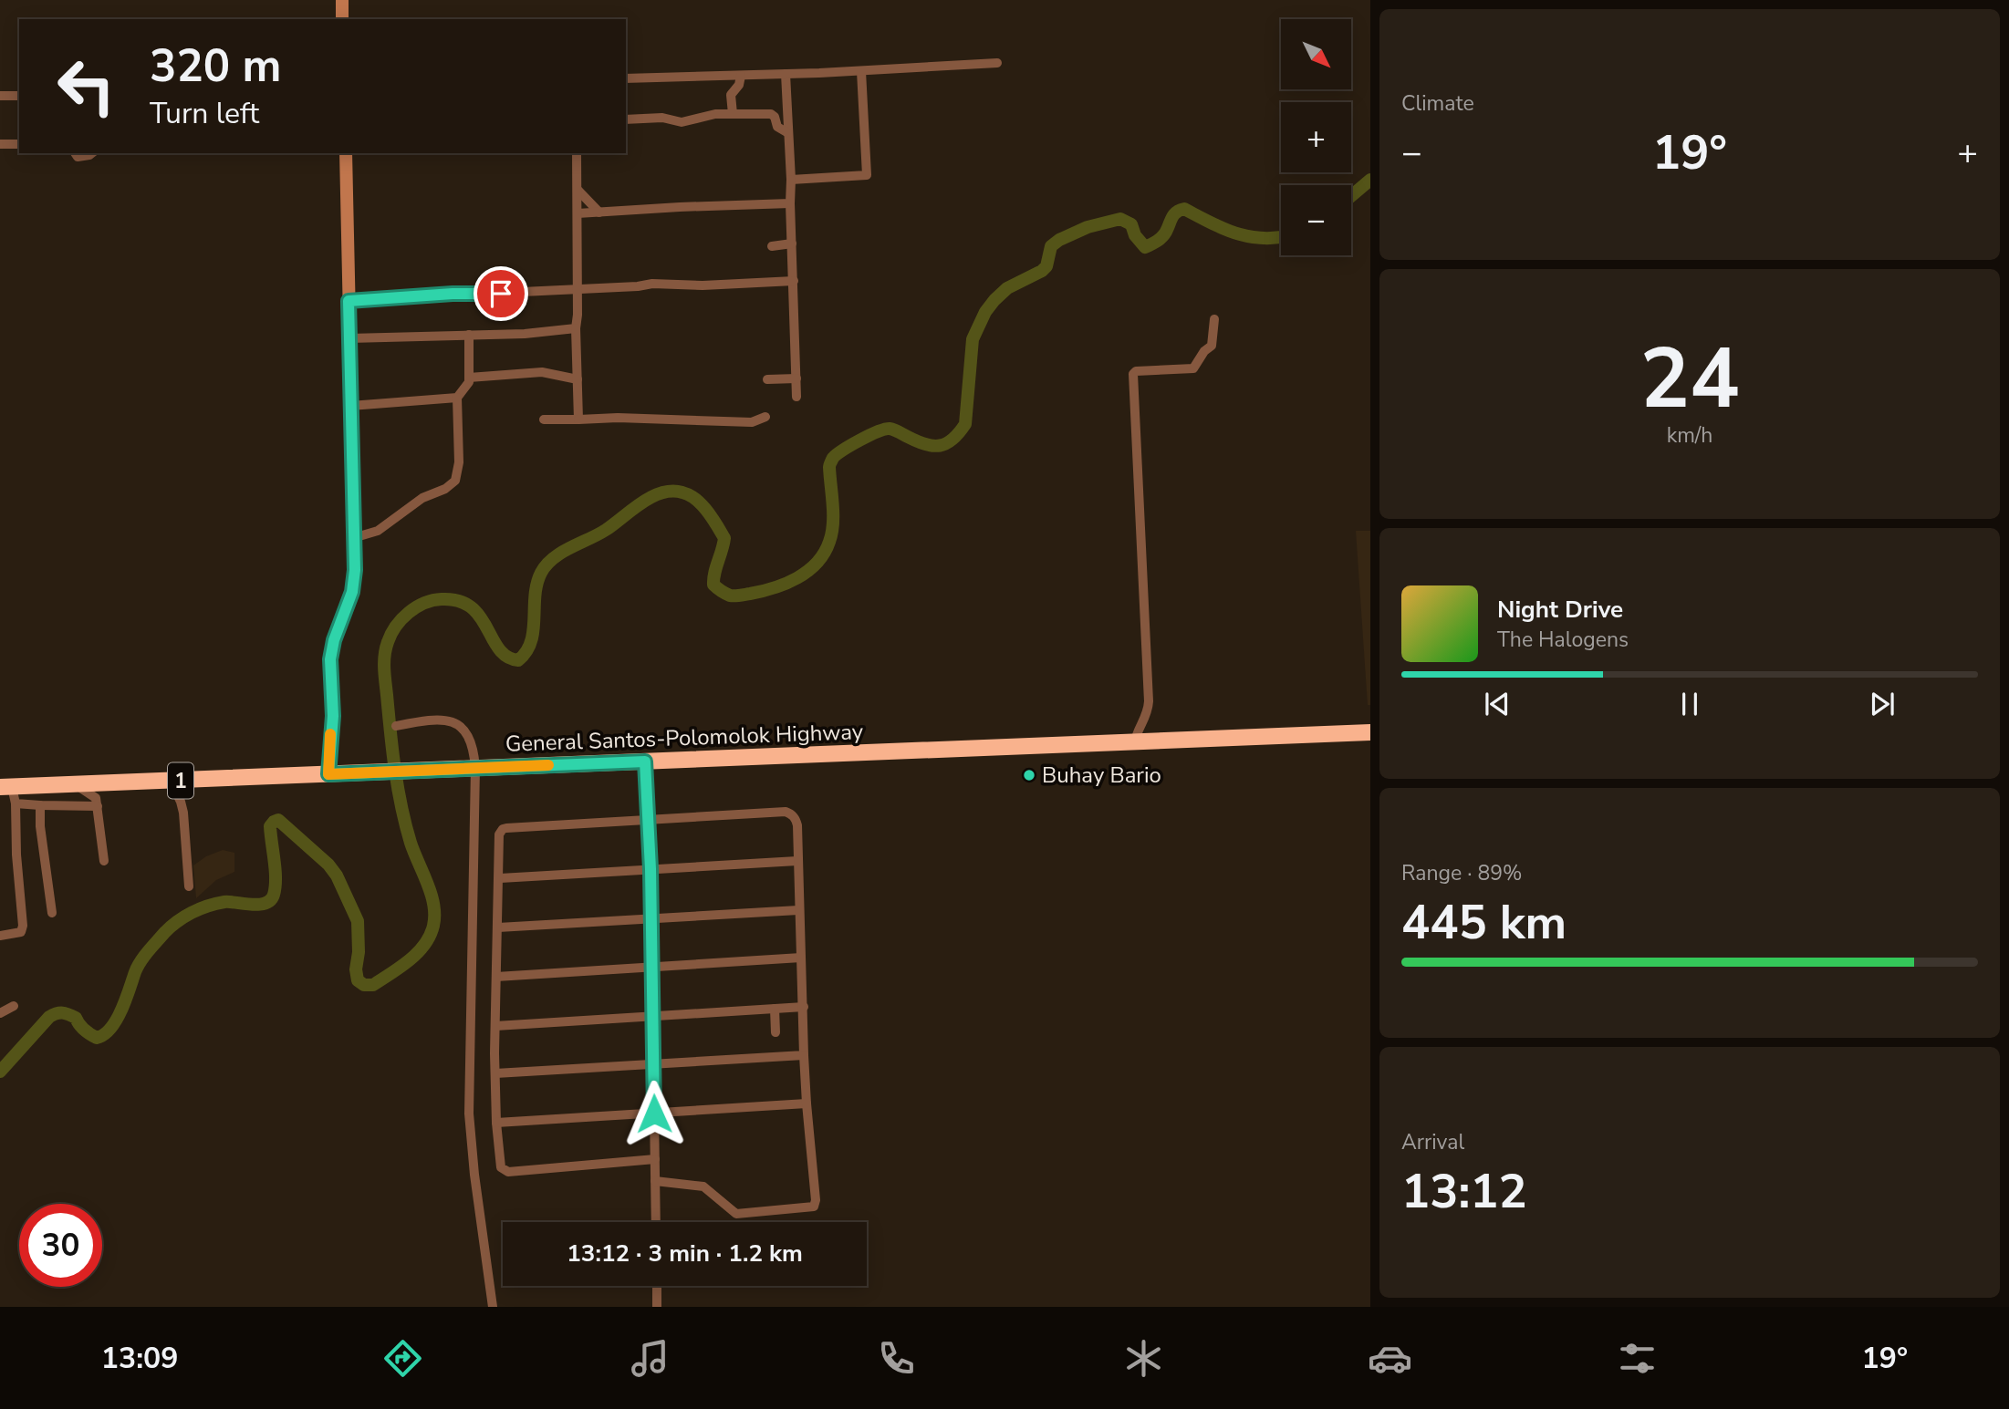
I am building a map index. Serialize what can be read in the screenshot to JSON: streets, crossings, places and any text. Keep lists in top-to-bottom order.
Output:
{
  "streets": {
    "highway": ["General Santos-Polomolok Highway", "1"]
  },
  "places": ["Buhay Bario"],
  "north": "bottom right",
  "page": {
    "tile": [
      "Climate",
      ["24", "km/h"],
      ["Range · 89%", "445 km"],
      ["Arrival", "13:12"]
    ],
    "map_buttons": ["+", "−"],
    "turn": ["320 m", "Turn left"],
    "heat": ["−", "19°", "+"],
    "song": ["Night Drive", "The Halogens"],
    "limit": "30",
    "trip": "13:12 · 3 min · 1.2 km",
    "tabs": ["13:09", "19°"]
  }
}
